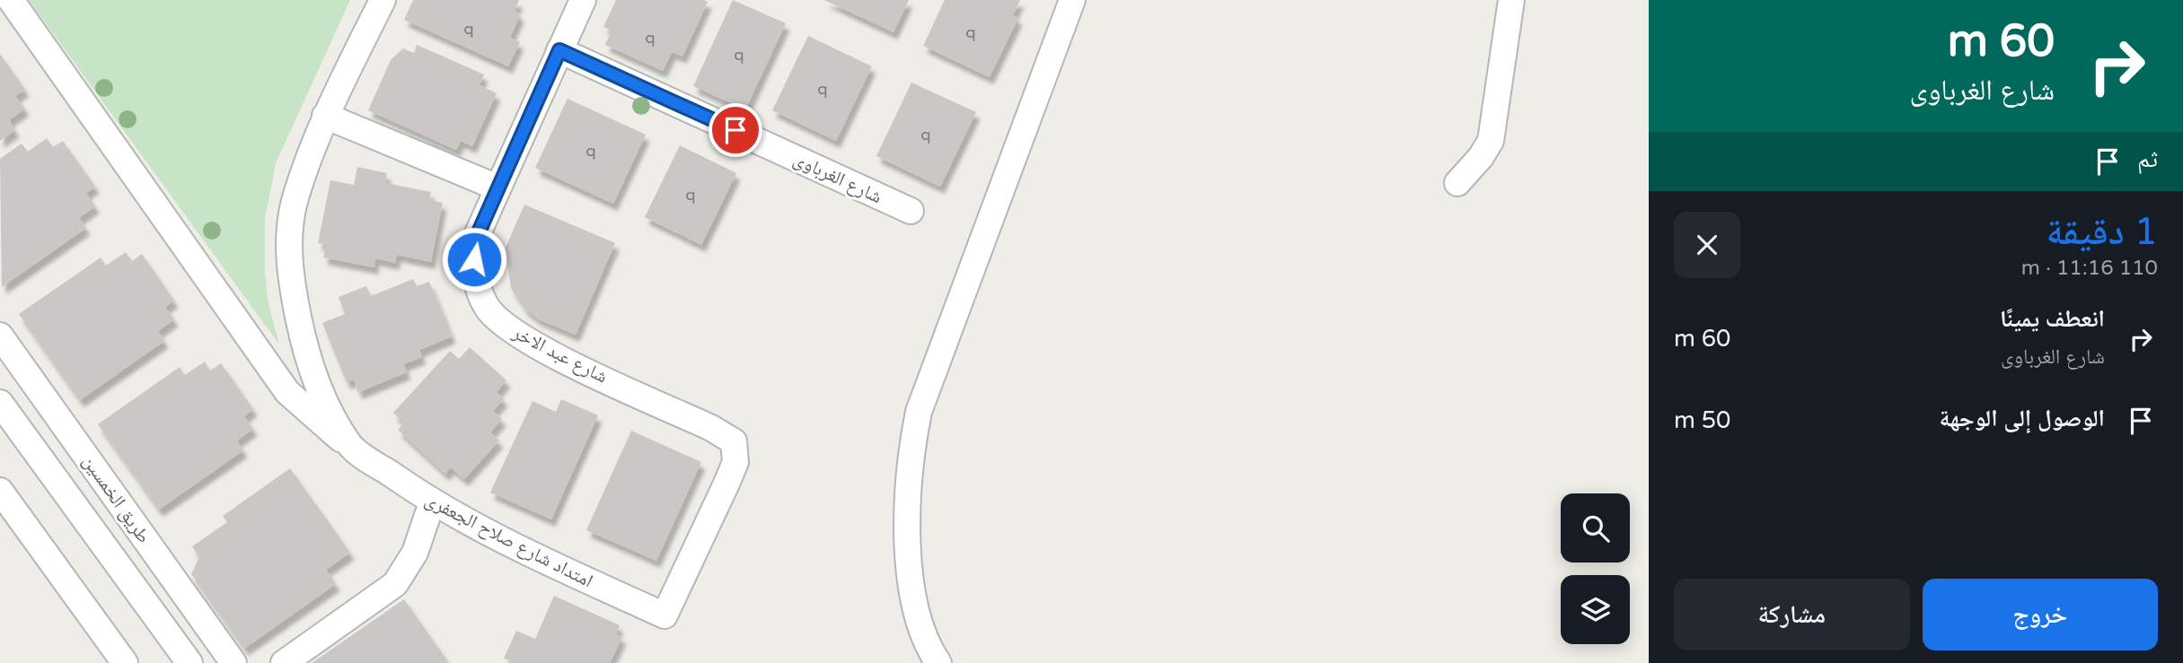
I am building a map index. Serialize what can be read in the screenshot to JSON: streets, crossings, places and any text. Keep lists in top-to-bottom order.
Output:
{
  "streets": {
    "street": [
      "شارع الغرباوى",
      "شارع عبد الاخر",
      "طريق الخمسين",
      "امتداد شارع صلاح الجعفرى"
    ]
  },
  "crossings": [
    ["شارع الغرباوى", "شارع عبد الاخر"],
    ["شارع عبد الاخر", "امتداد شارع صلاح الجعفرى"]
  ],
  "house_numbers": [
    "q",
    "q",
    "q",
    "q",
    "q",
    "q",
    "q",
    "q"
  ],
  "page": {
    "turn": ["60 m", "شارع الغرباوى"],
    "then": "ثم",
    "heading": ["1 دقيقة", "110 m · 11:16"],
    "list": [
      {
        "name": "انعطف يمينًا",
        "note": "شارع الغرباوى",
        "value": "60 m"
      },
      {
        "name": "الوصول إلى الوجهة",
        "value": "50 m"
      }
    ],
    "buttons": ["خروج", "مشاركة"]
  }
}
